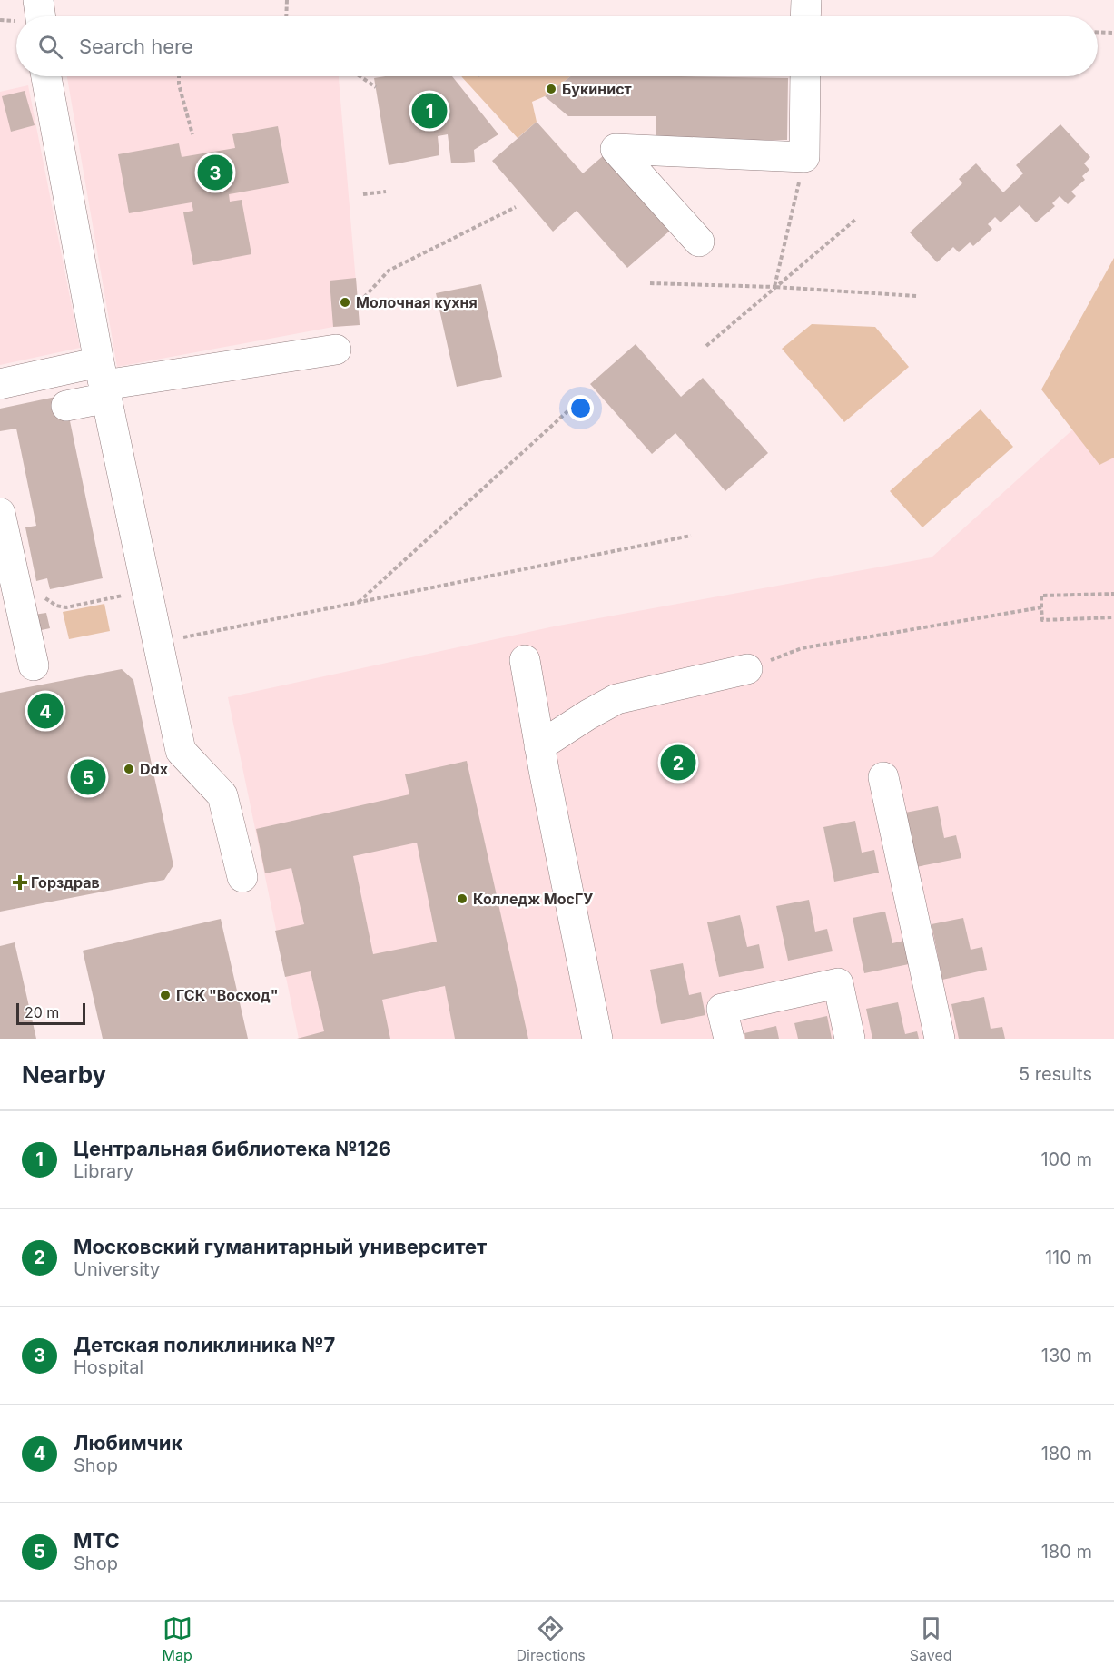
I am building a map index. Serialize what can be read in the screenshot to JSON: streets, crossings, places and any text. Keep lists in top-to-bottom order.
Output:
{
  "places": {
    "other": [
      "Букинист",
      "Молочная кухня",
      "Ddx",
      "Колледж МосГУ",
      "ГСК \"Восход\""
    ],
    "health": ["Горздрав"]
  },
  "scale_bar": "20 m",
  "page": {
    "search": "Search here",
    "pins": [
      "1",
      "3",
      "4",
      "2",
      "5"
    ],
    "scale": "20 m",
    "heading": ["Nearby", "5 results"],
    "list": [
      {
        "mark": "1",
        "name": "Центральная библиотека №126",
        "note": "Library",
        "value": "100 m"
      },
      {
        "mark": "2",
        "name": "Московский гуманитарный университет",
        "note": "University",
        "value": "110 m"
      },
      {
        "mark": "3",
        "name": "Детская поликлиника №7",
        "note": "Hospital",
        "value": "130 m"
      },
      {
        "mark": "4",
        "name": "Любимчик",
        "note": "Shop",
        "value": "180 m"
      },
      {
        "mark": "5",
        "name": "МТС",
        "note": "Shop",
        "value": "180 m"
      }
    ],
    "nav": ["Map", "Directions", "Saved"]
  }
}
